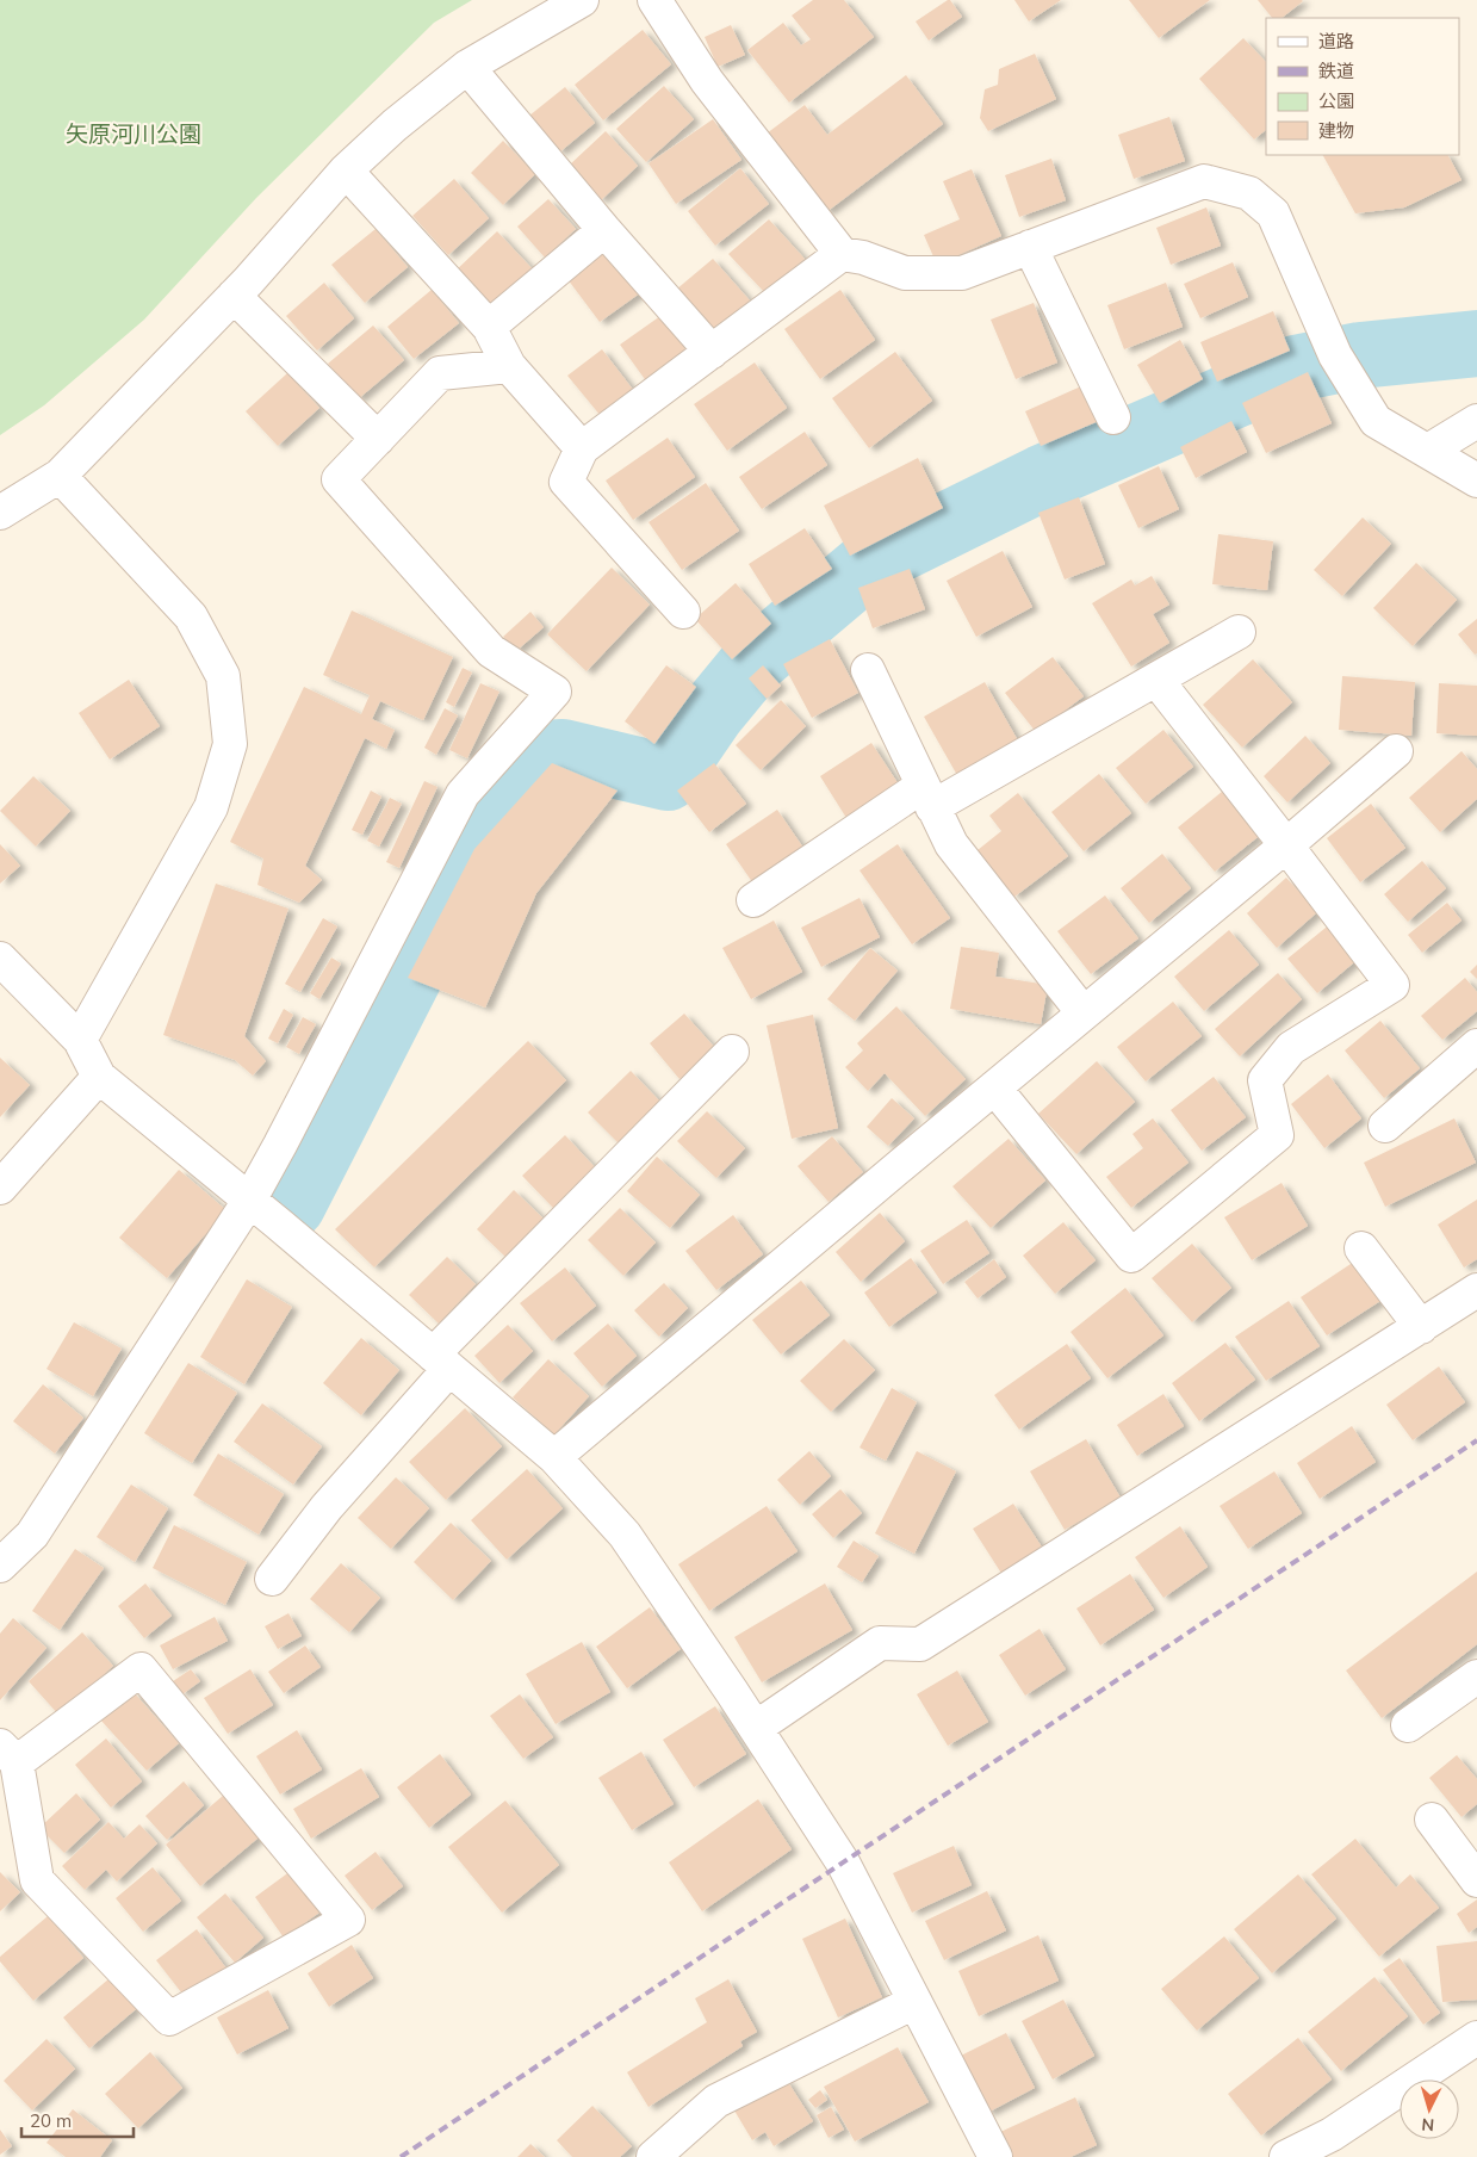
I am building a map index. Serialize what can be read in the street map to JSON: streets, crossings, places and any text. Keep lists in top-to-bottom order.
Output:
{
  "parks": ["矢原河川公園"],
  "legend": [
    "道路",
    "鉄道",
    "公園",
    "建物"
  ],
  "scale_bar": "20 m",
  "north": "bottom"
}
